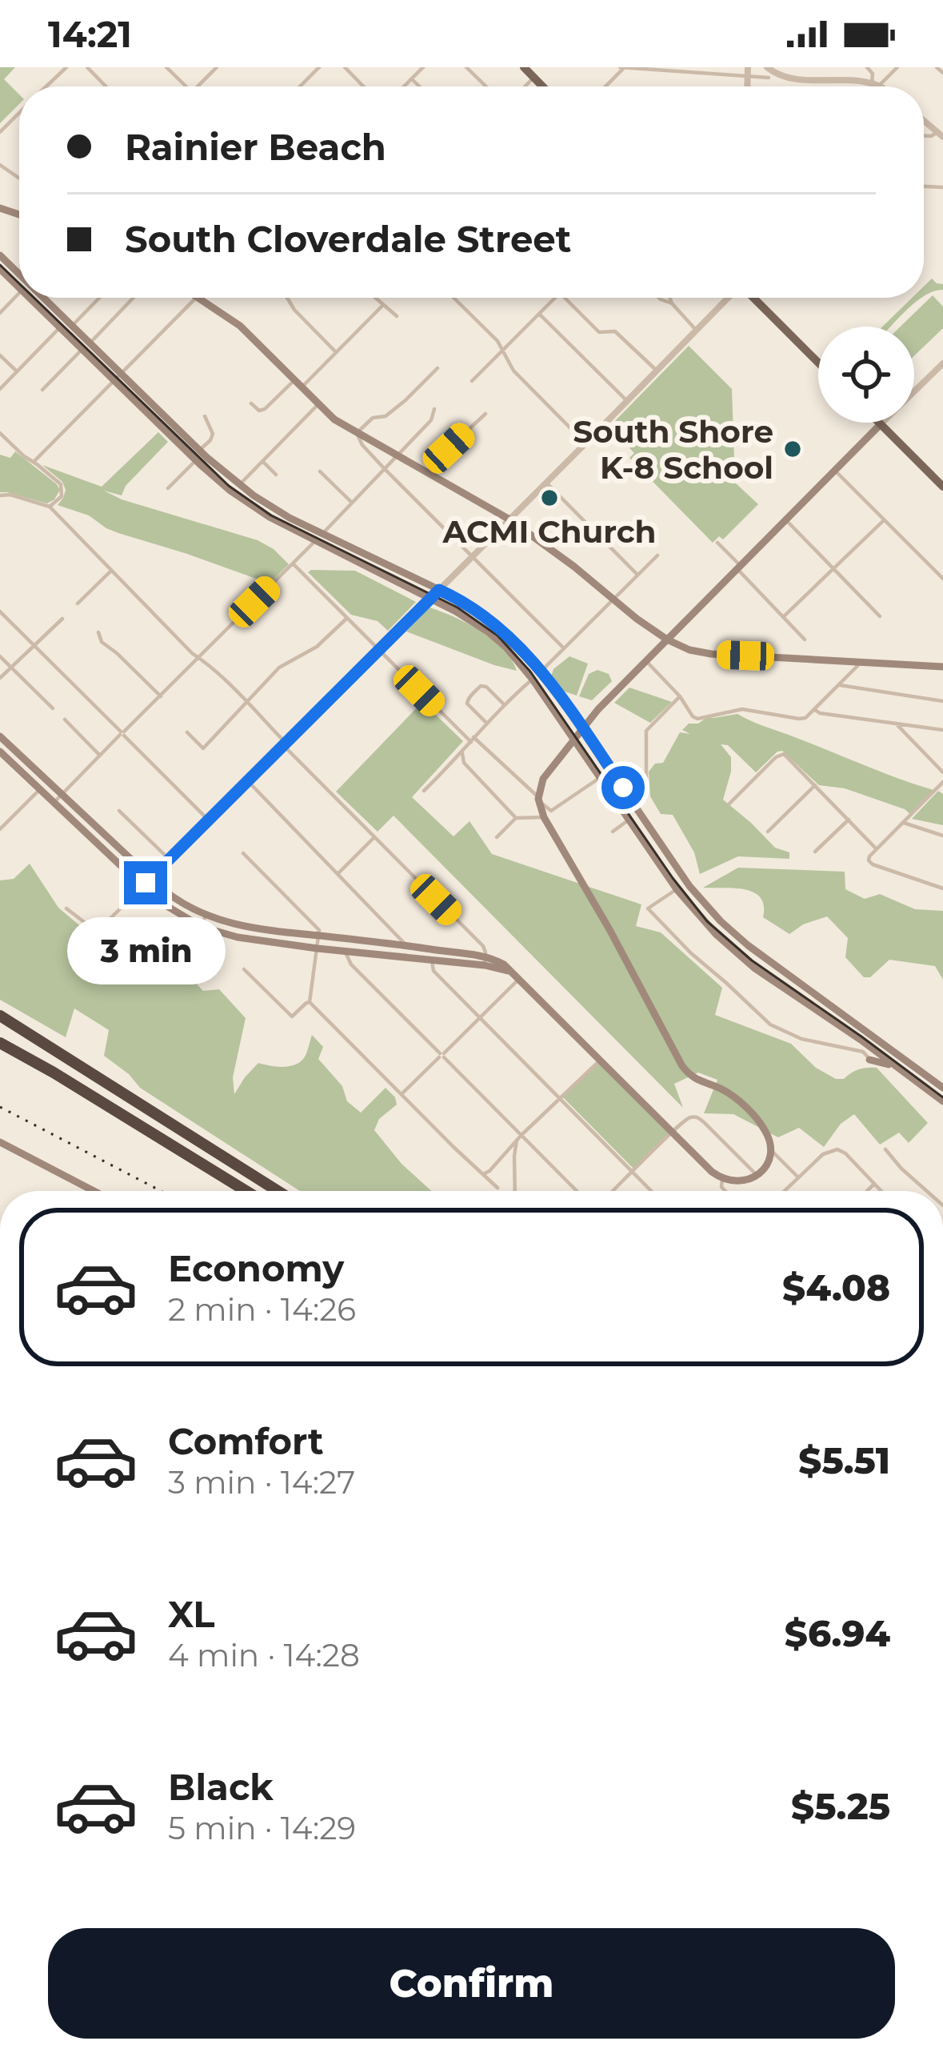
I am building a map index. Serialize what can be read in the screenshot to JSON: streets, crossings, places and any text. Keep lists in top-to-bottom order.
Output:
{
  "places": ["South Shore K-8 School", "ACMI Church"],
  "page": {
    "status": "14:21",
    "banner": ["Rainier Beach", "South Cloverdale Street"],
    "bubble": "3 min",
    "list": [
      {
        "name": "Economy",
        "note": "2 min · 14:26",
        "value": "$4.08"
      },
      {
        "name": "Comfort",
        "note": "3 min · 14:27",
        "value": "$5.51"
      },
      {
        "name": "XL",
        "note": "4 min · 14:28",
        "value": "$6.94"
      },
      {
        "name": "Black",
        "note": "5 min · 14:29",
        "value": "$5.25"
      }
    ],
    "buttons": "Confirm"
  }
}
